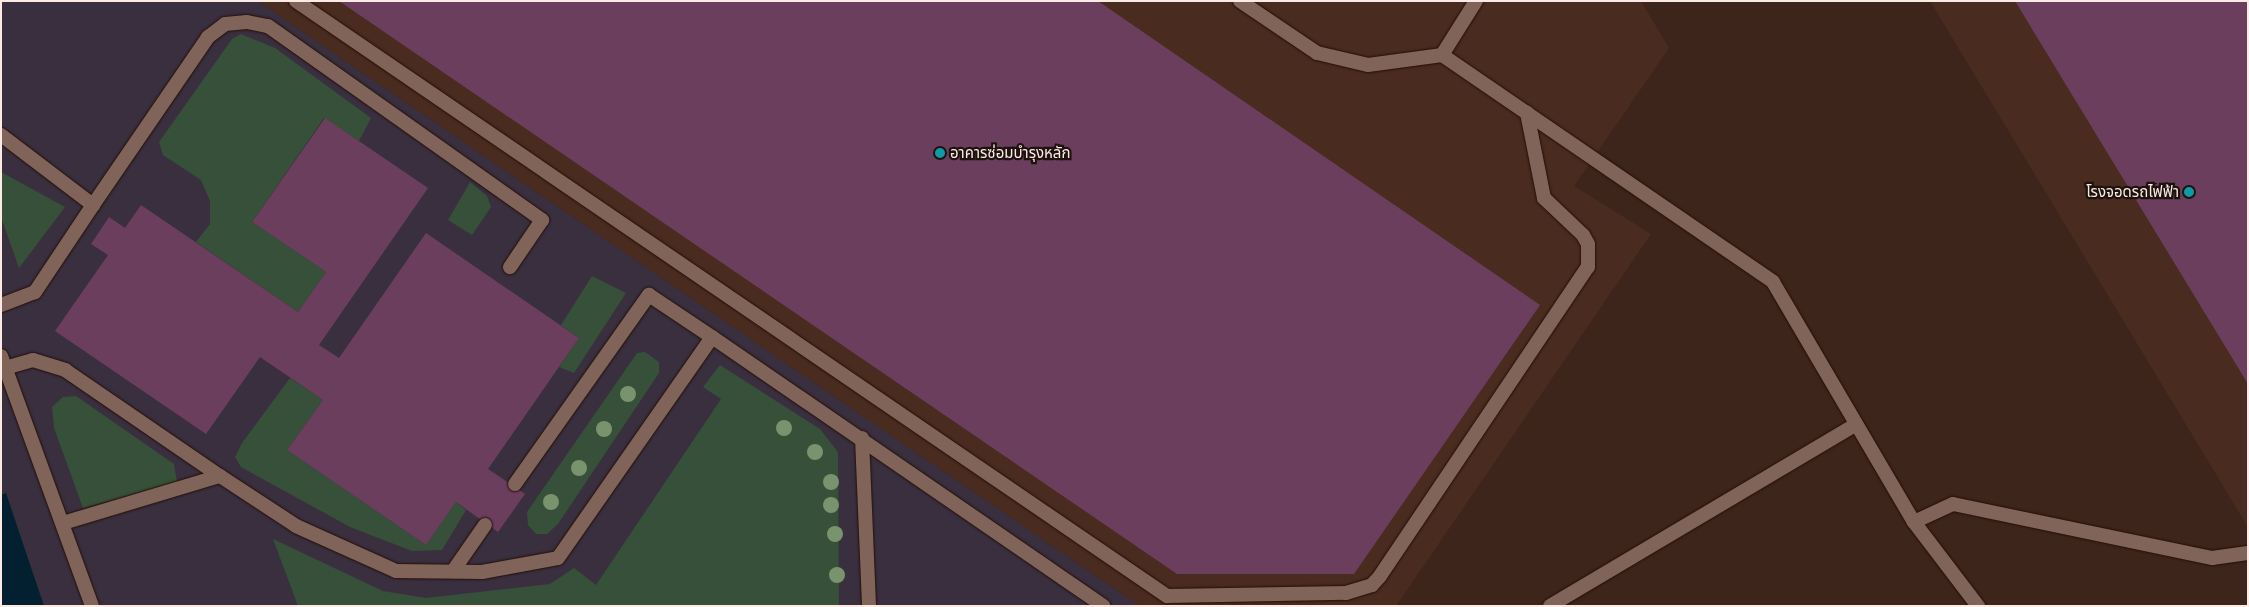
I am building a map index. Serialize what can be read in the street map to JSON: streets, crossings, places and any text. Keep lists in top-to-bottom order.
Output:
{
  "places": ["อาคารซ่อมบำรุงหลัก", "โรงจอดรถไฟฟ้า"]
}
